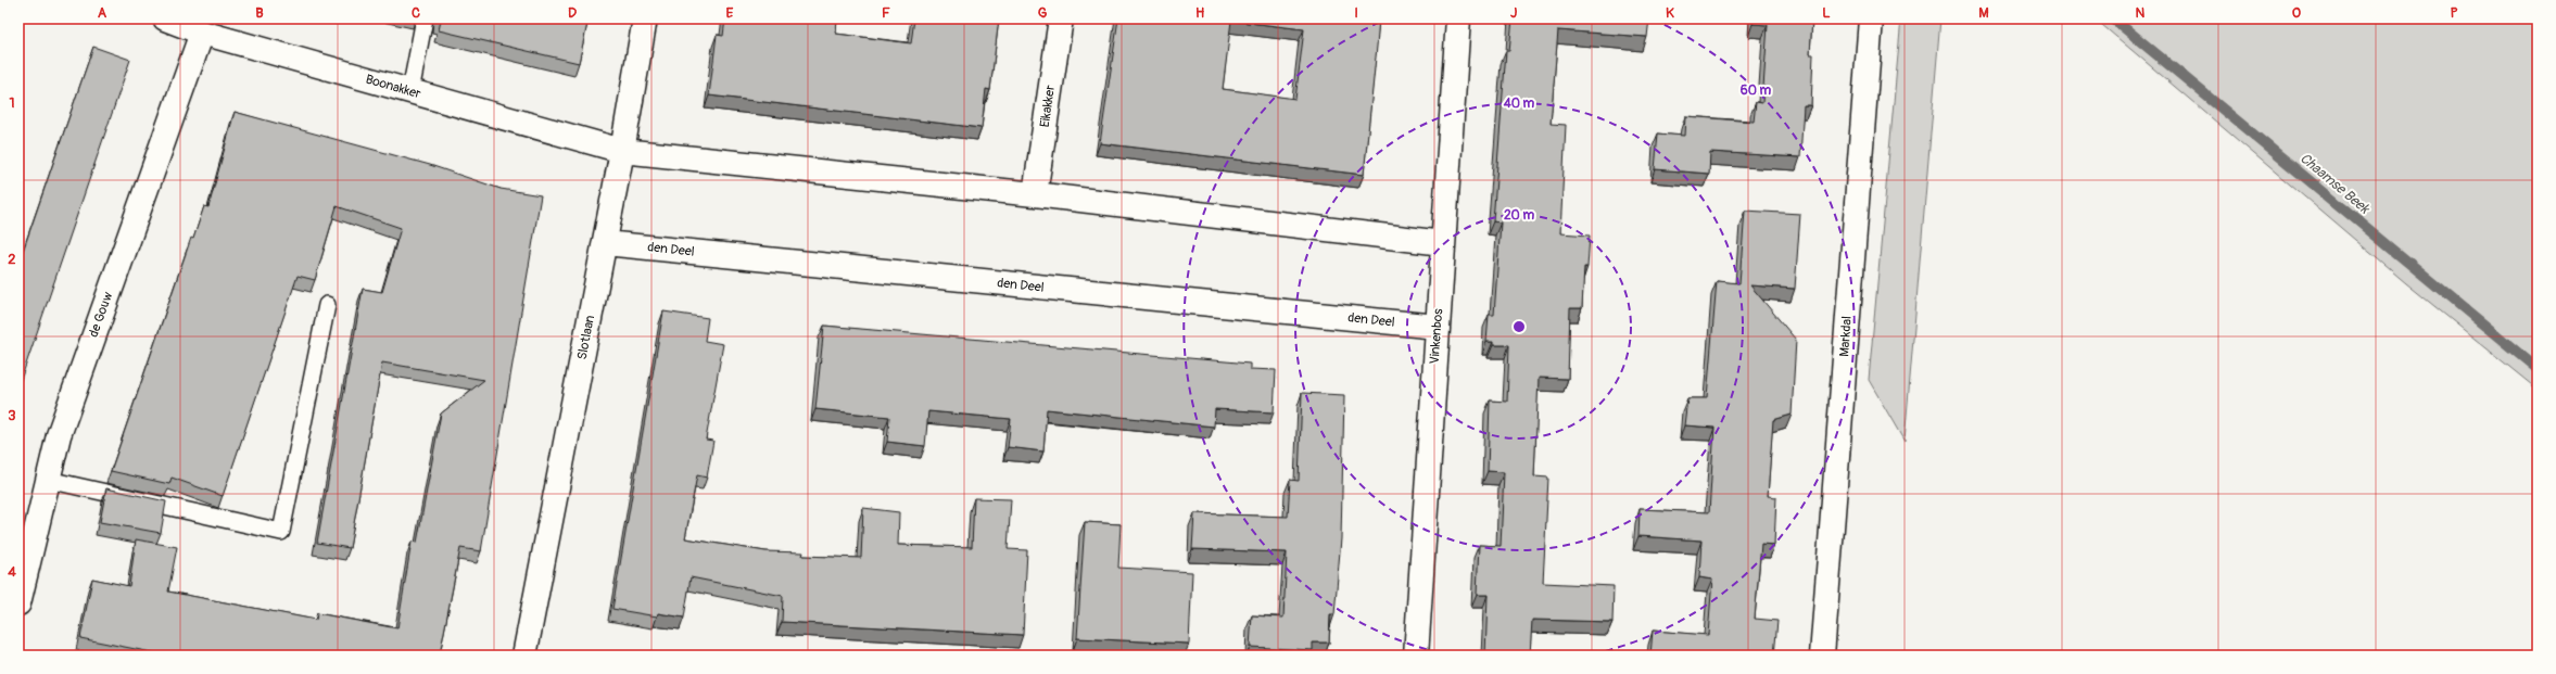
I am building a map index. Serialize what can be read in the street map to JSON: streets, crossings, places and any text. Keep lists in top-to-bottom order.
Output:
{
  "streets": {
    "street": [
      "Boonakker",
      "Eikakker",
      "den Deel",
      "de Gouw",
      "Vinkenbos",
      "Markdal",
      "Slotlaan"
    ]
  },
  "crossings": [
    ["Boonakker", "de Gouw"],
    ["Boonakker", "Slotlaan"],
    ["den Deel", "Vinkenbos"],
    ["den Deel", "Slotlaan"]
  ],
  "water": ["Chaamse Beek"],
  "grid": {
    "columns": [
      "A",
      "B",
      "C",
      "D",
      "E",
      "F",
      "G",
      "H",
      "I",
      "J",
      "K",
      "L",
      "M",
      "N",
      "O",
      "P"
    ],
    "rows": [
      "1",
      "2",
      "3",
      "4"
    ]
  },
  "rings": ["60 m", "40 m", "20 m"]
}
